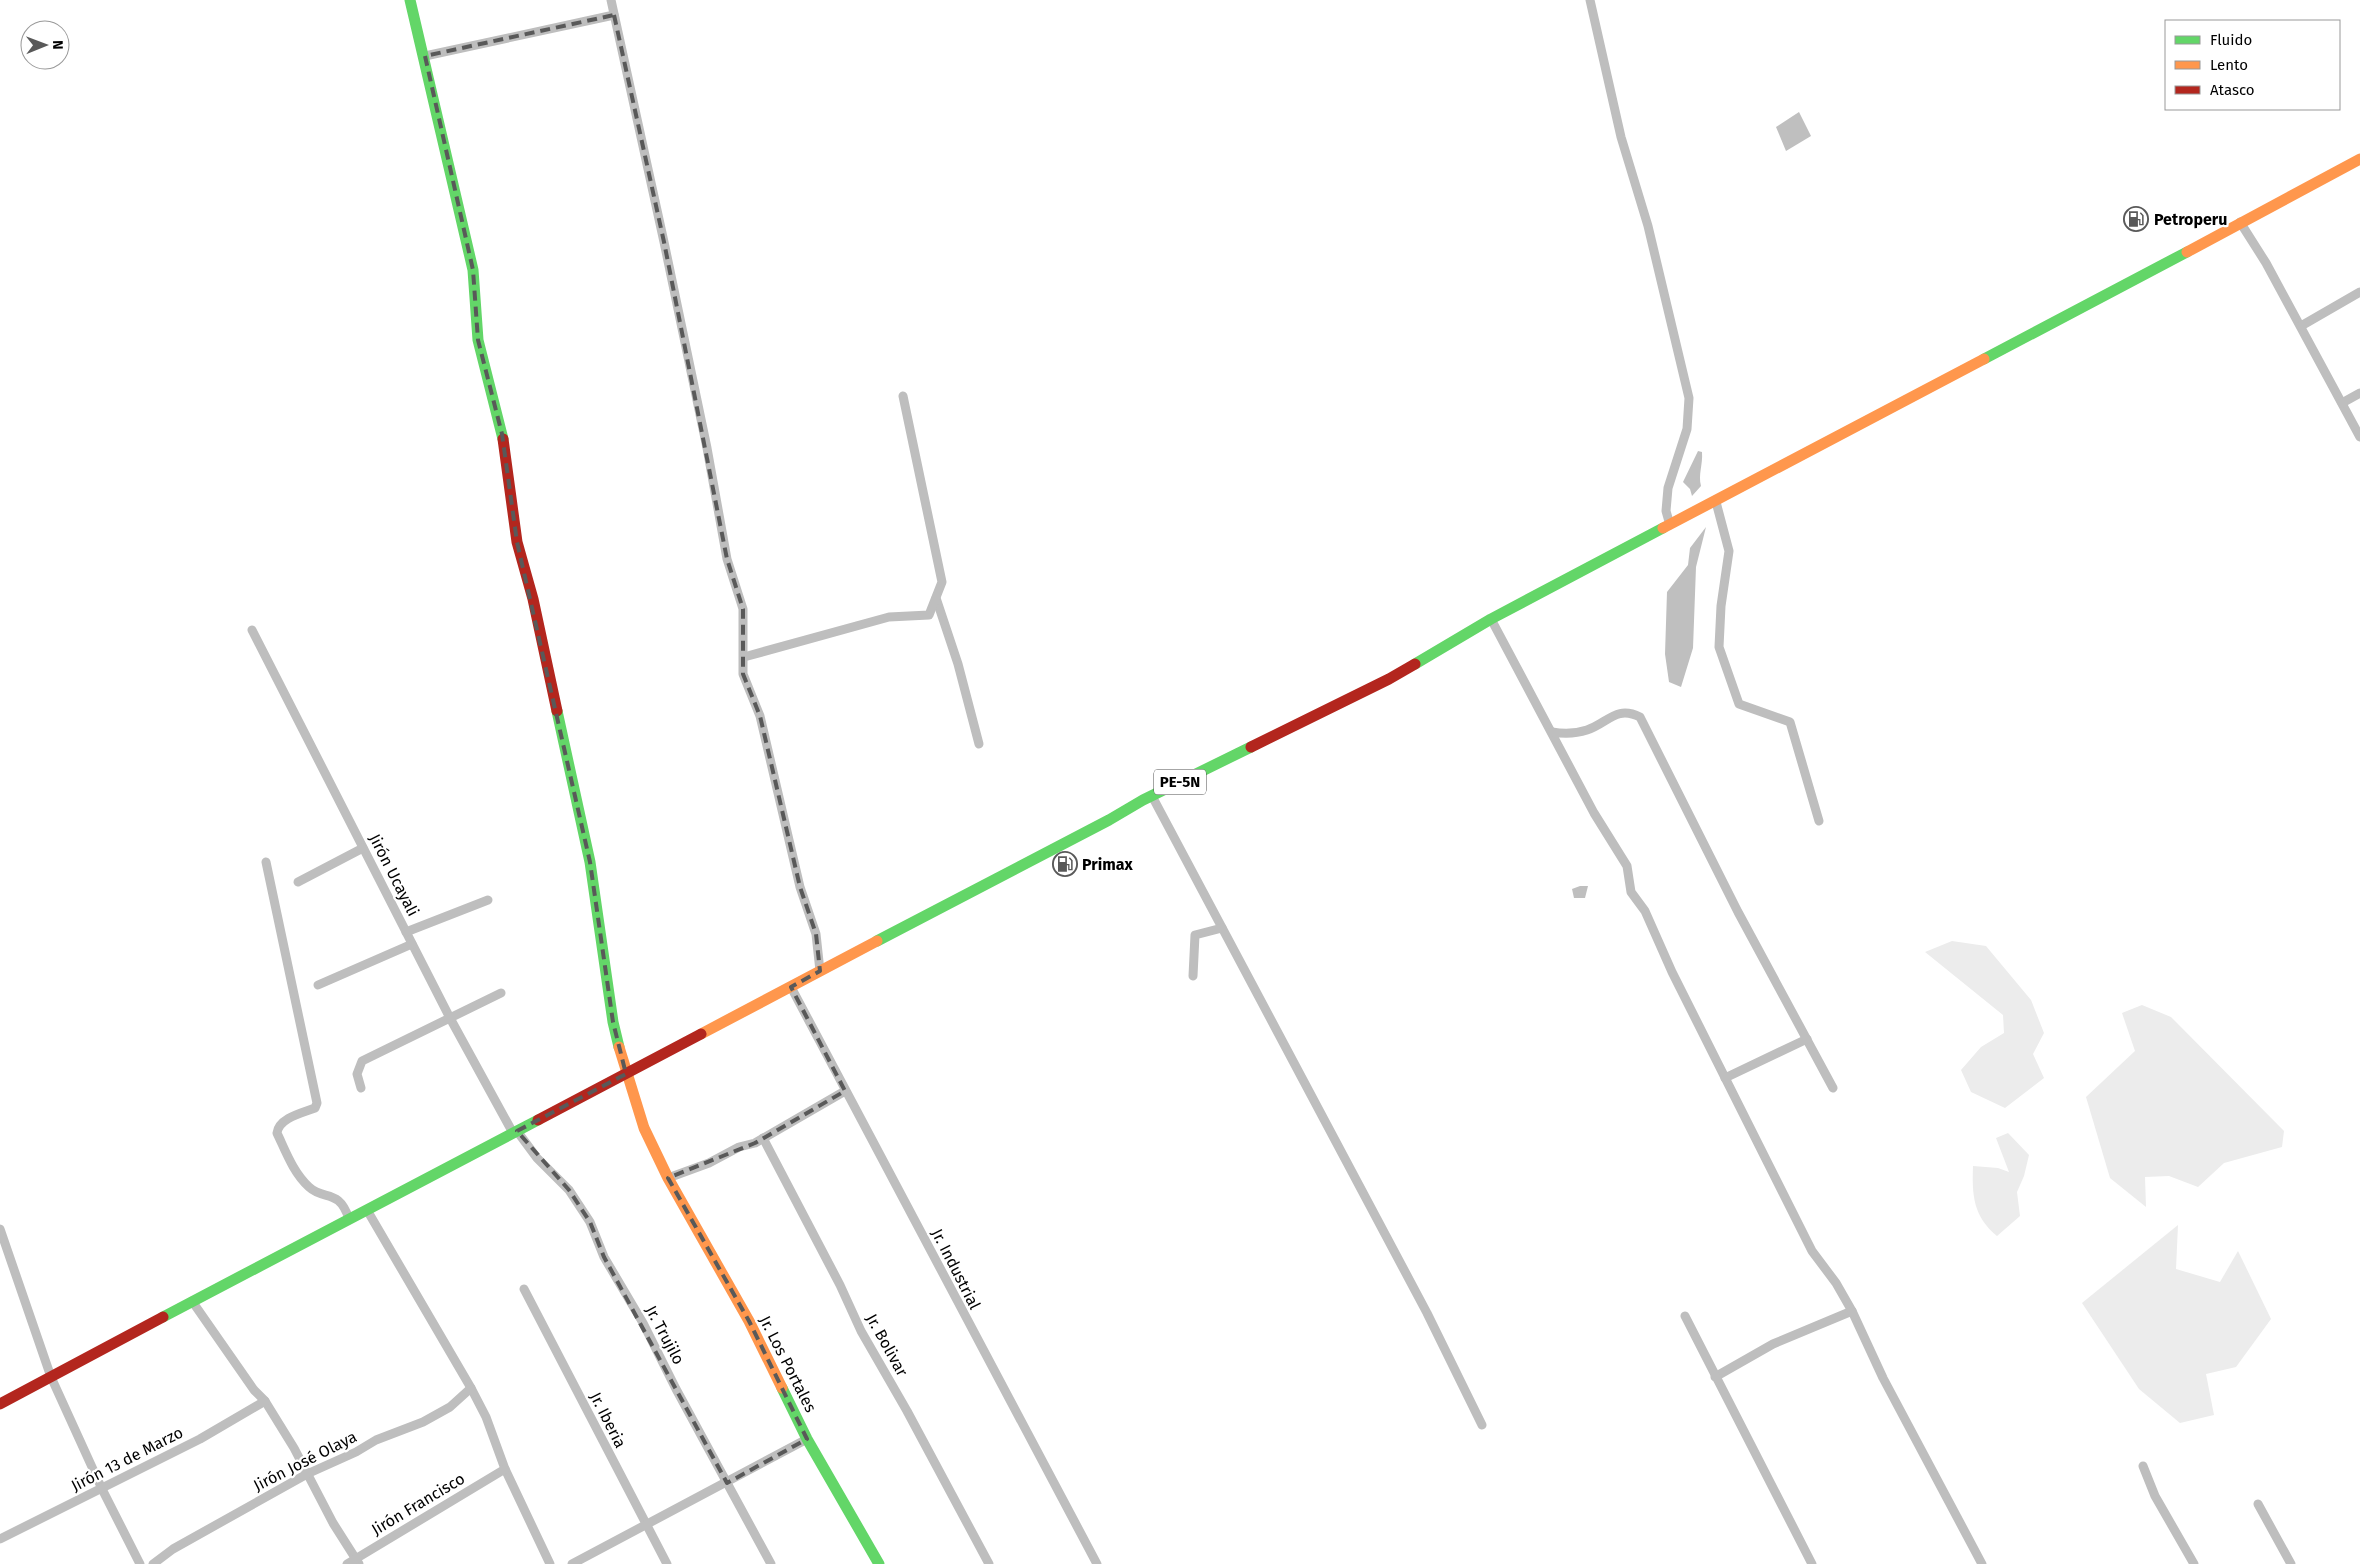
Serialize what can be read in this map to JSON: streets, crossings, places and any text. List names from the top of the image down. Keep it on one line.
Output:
{"streets":{"main road":["PE-5N","Jr. Los Portales"],"street":["Jirón Ucayali","Jr. Industrial","Jr. Trujilo","Jr. Bolivar","Jr. Iberia","Jirón 13 de Marzo","Jirón José Olaya","Jirón Francisco"]},"crossings":[["PE-5N","Jirón Ucayali"],["PE-5N","Jr. Industrial"],["PE-5N","Jr. Trujilo"],["PE-5N","Jr. Los Portales"],["Jirón Ucayali","Jr. Trujilo"]],"places":{"fuel station":["Petroperu","Primax"]},"legend":["Fluido","Lento","Atasco"],"north":"right"}
